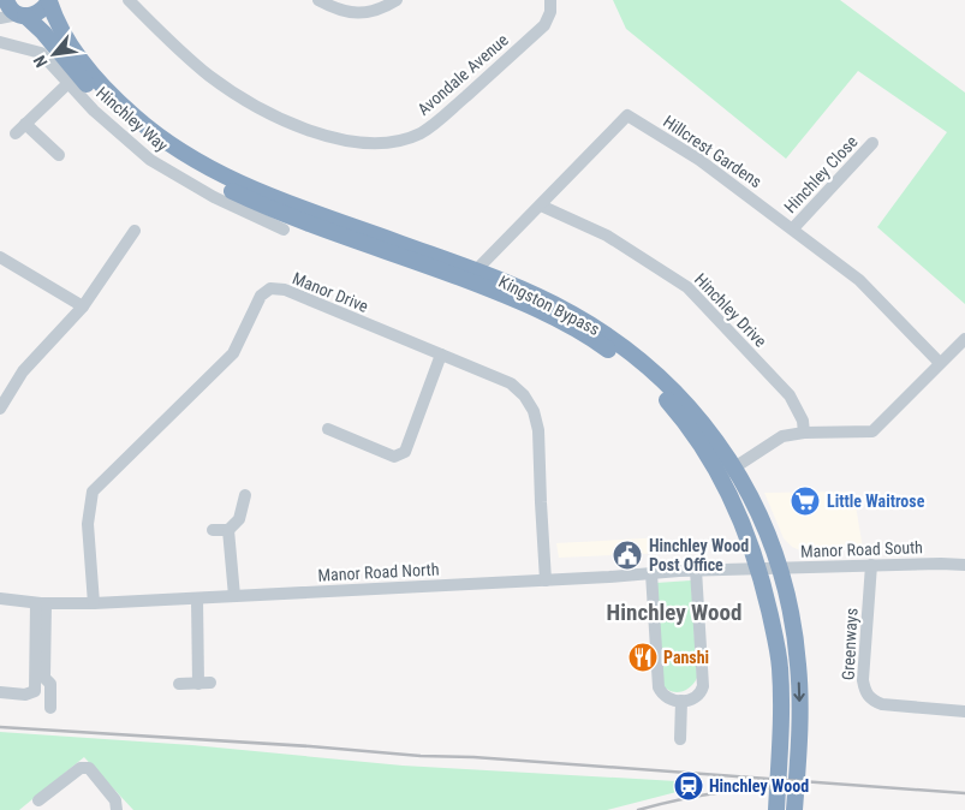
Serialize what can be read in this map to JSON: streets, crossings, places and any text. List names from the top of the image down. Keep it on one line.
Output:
{"streets":{"highway":["Kingston Bypass"],"street":["Avondale Avenue","Hinchley Way","Hillcrest Gardens","Hinchley Close","Manor Drive","Hinchley Drive","Manor Road South","Manor Road North","Greenways"]},"crossings":[["Hillcrest Gardens","Hinchley Close"],["Hillcrest Gardens","Kingston Bypass"],["Hillcrest Gardens","Hinchley Drive"],["Manor Drive","Manor Road North"],["Kingston Bypass","Manor Road South"],["Kingston Bypass","Manor Road North"],["Manor Road South","Manor Road North"],["Manor Road South","Greenways"]],"districts":["Hinchley Wood"],"places":{"supermarket":["Little Waitrose"],"public building":["Hinchley Wood Post Office"],"restaurant":["Panshi"],"station":["Hinchley Wood"]},"north":"bottom left"}
